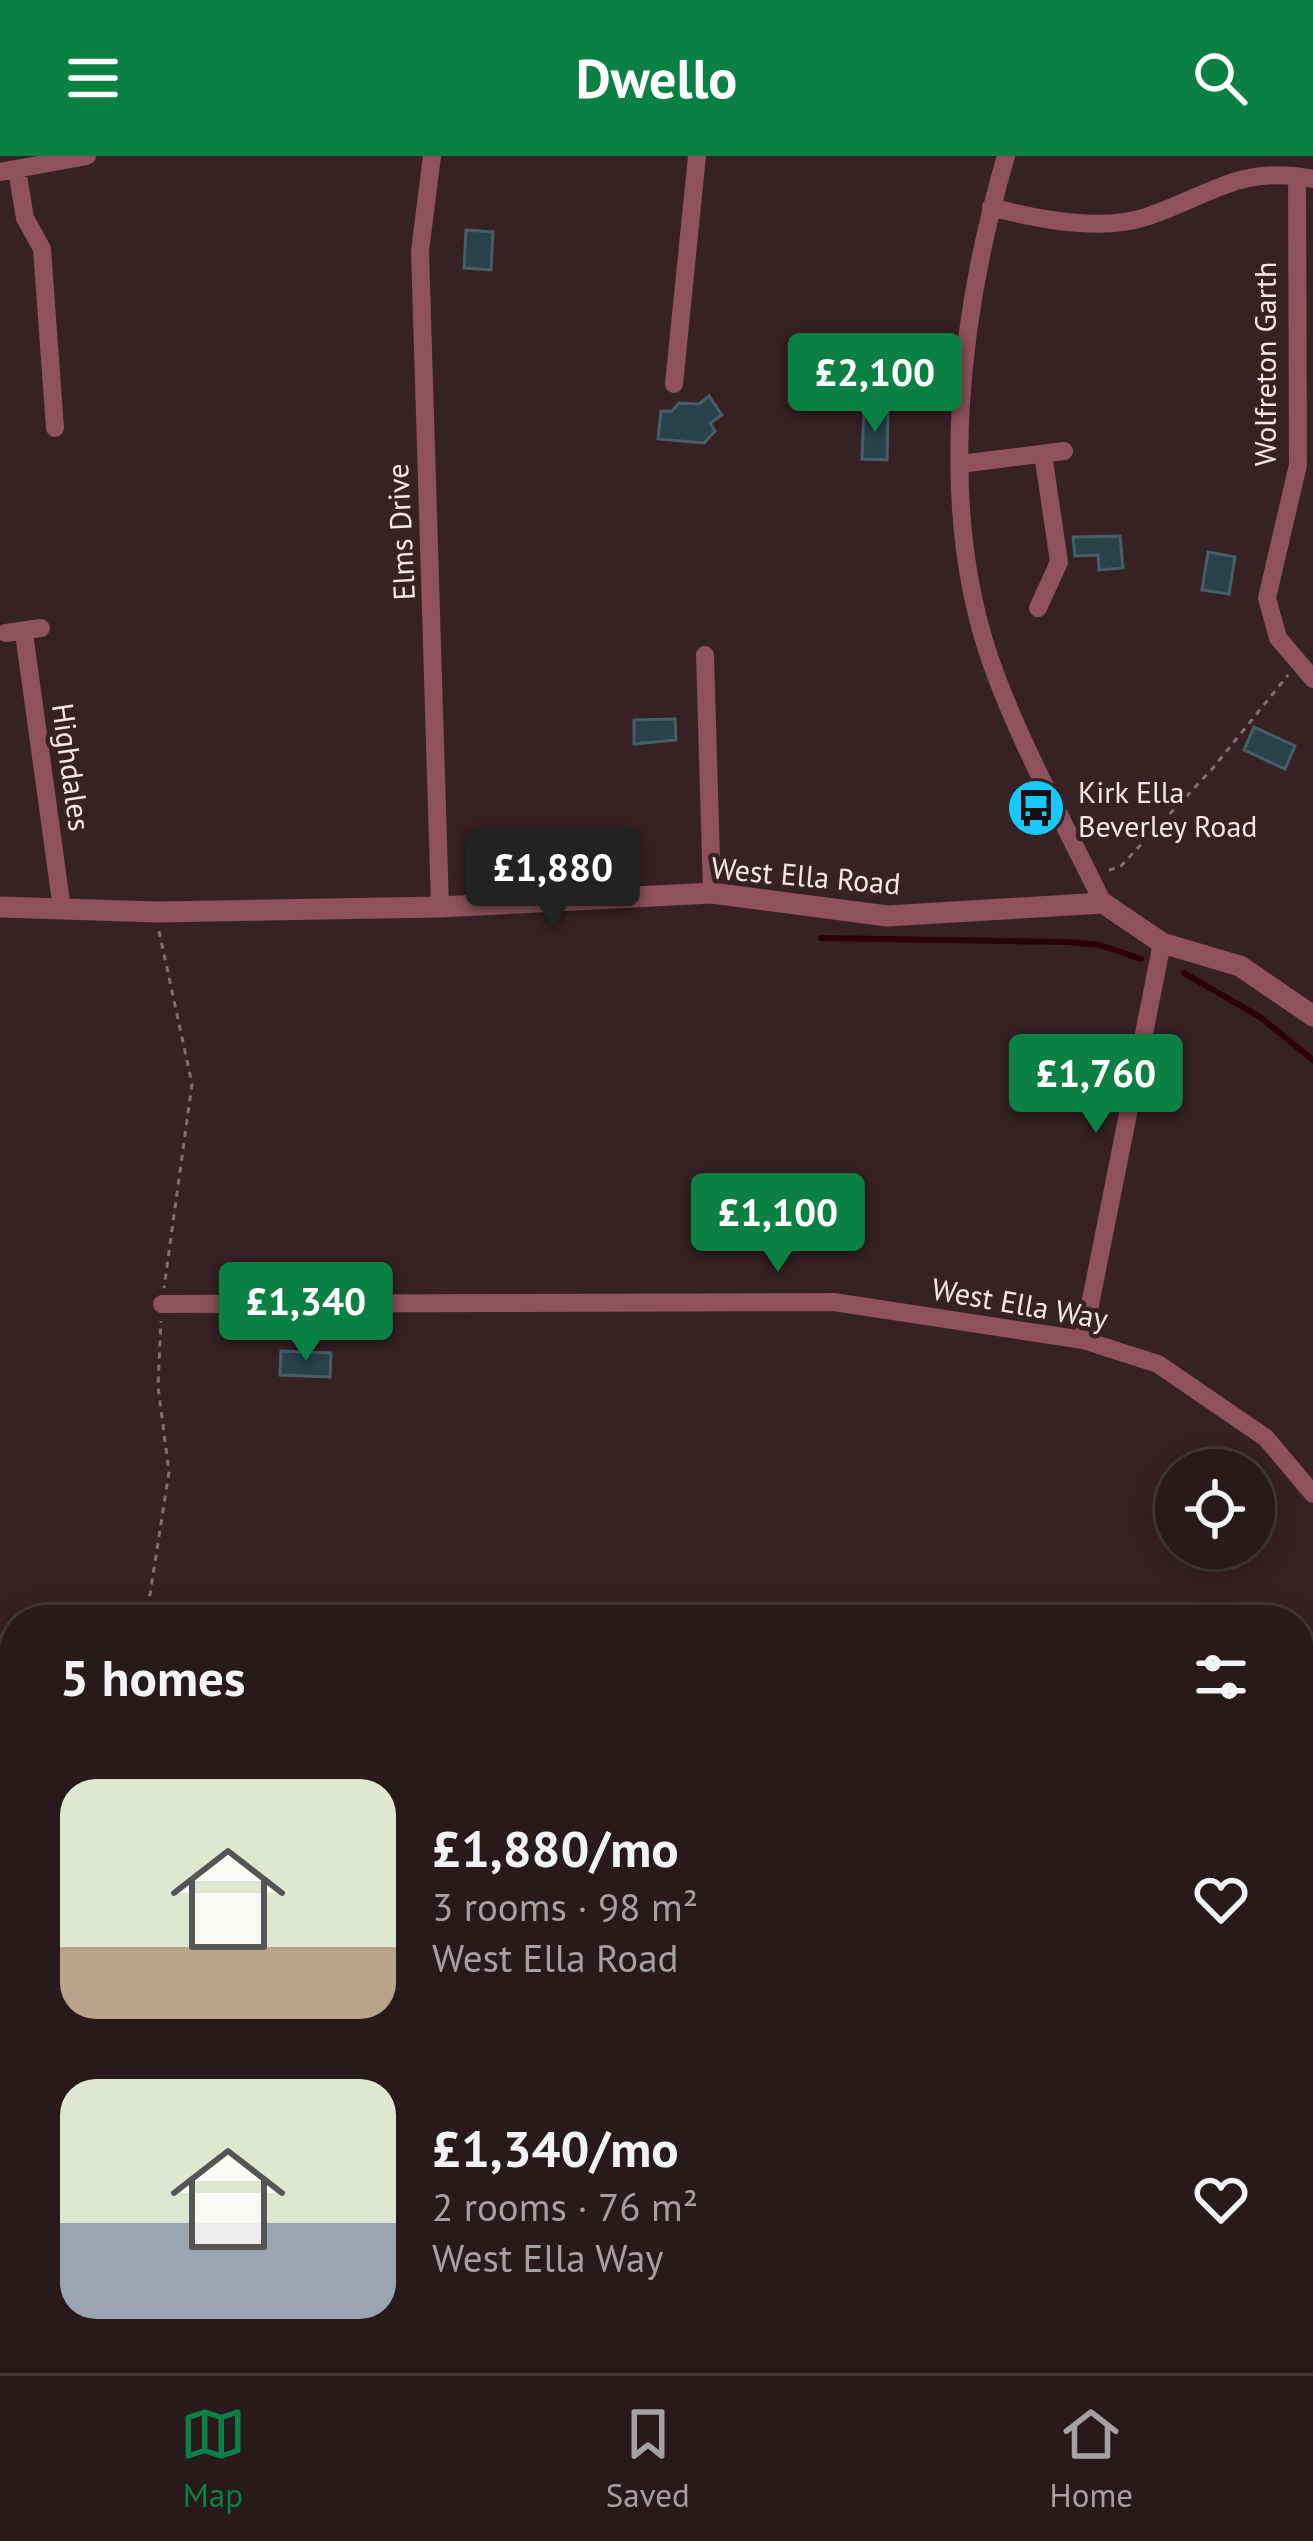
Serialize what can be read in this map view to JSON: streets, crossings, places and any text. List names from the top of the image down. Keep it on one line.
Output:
{"streets":{"street":["Wolfreton Garth","Elms Drive","Highdales","West Ella Road","West Ella Way"]},"crossings":[["Elms Drive","West Ella Road"],["Highdales","West Ella Road"]],"places":{"bus stop":["Kirk Ella Beverley Road"]},"page":{"header":"Dwello","price":["£2,100","£1,880","£1,760","£1,100","£1,340"],"heading":"5 homes","list":[{"name":"£1,880/mo","note":"3 rooms · 98 m² · West Ella Road"},{"name":"£1,340/mo","note":"2 rooms · 76 m² · West Ella Way"}],"tabs":["Map","Saved","Home"]}}
